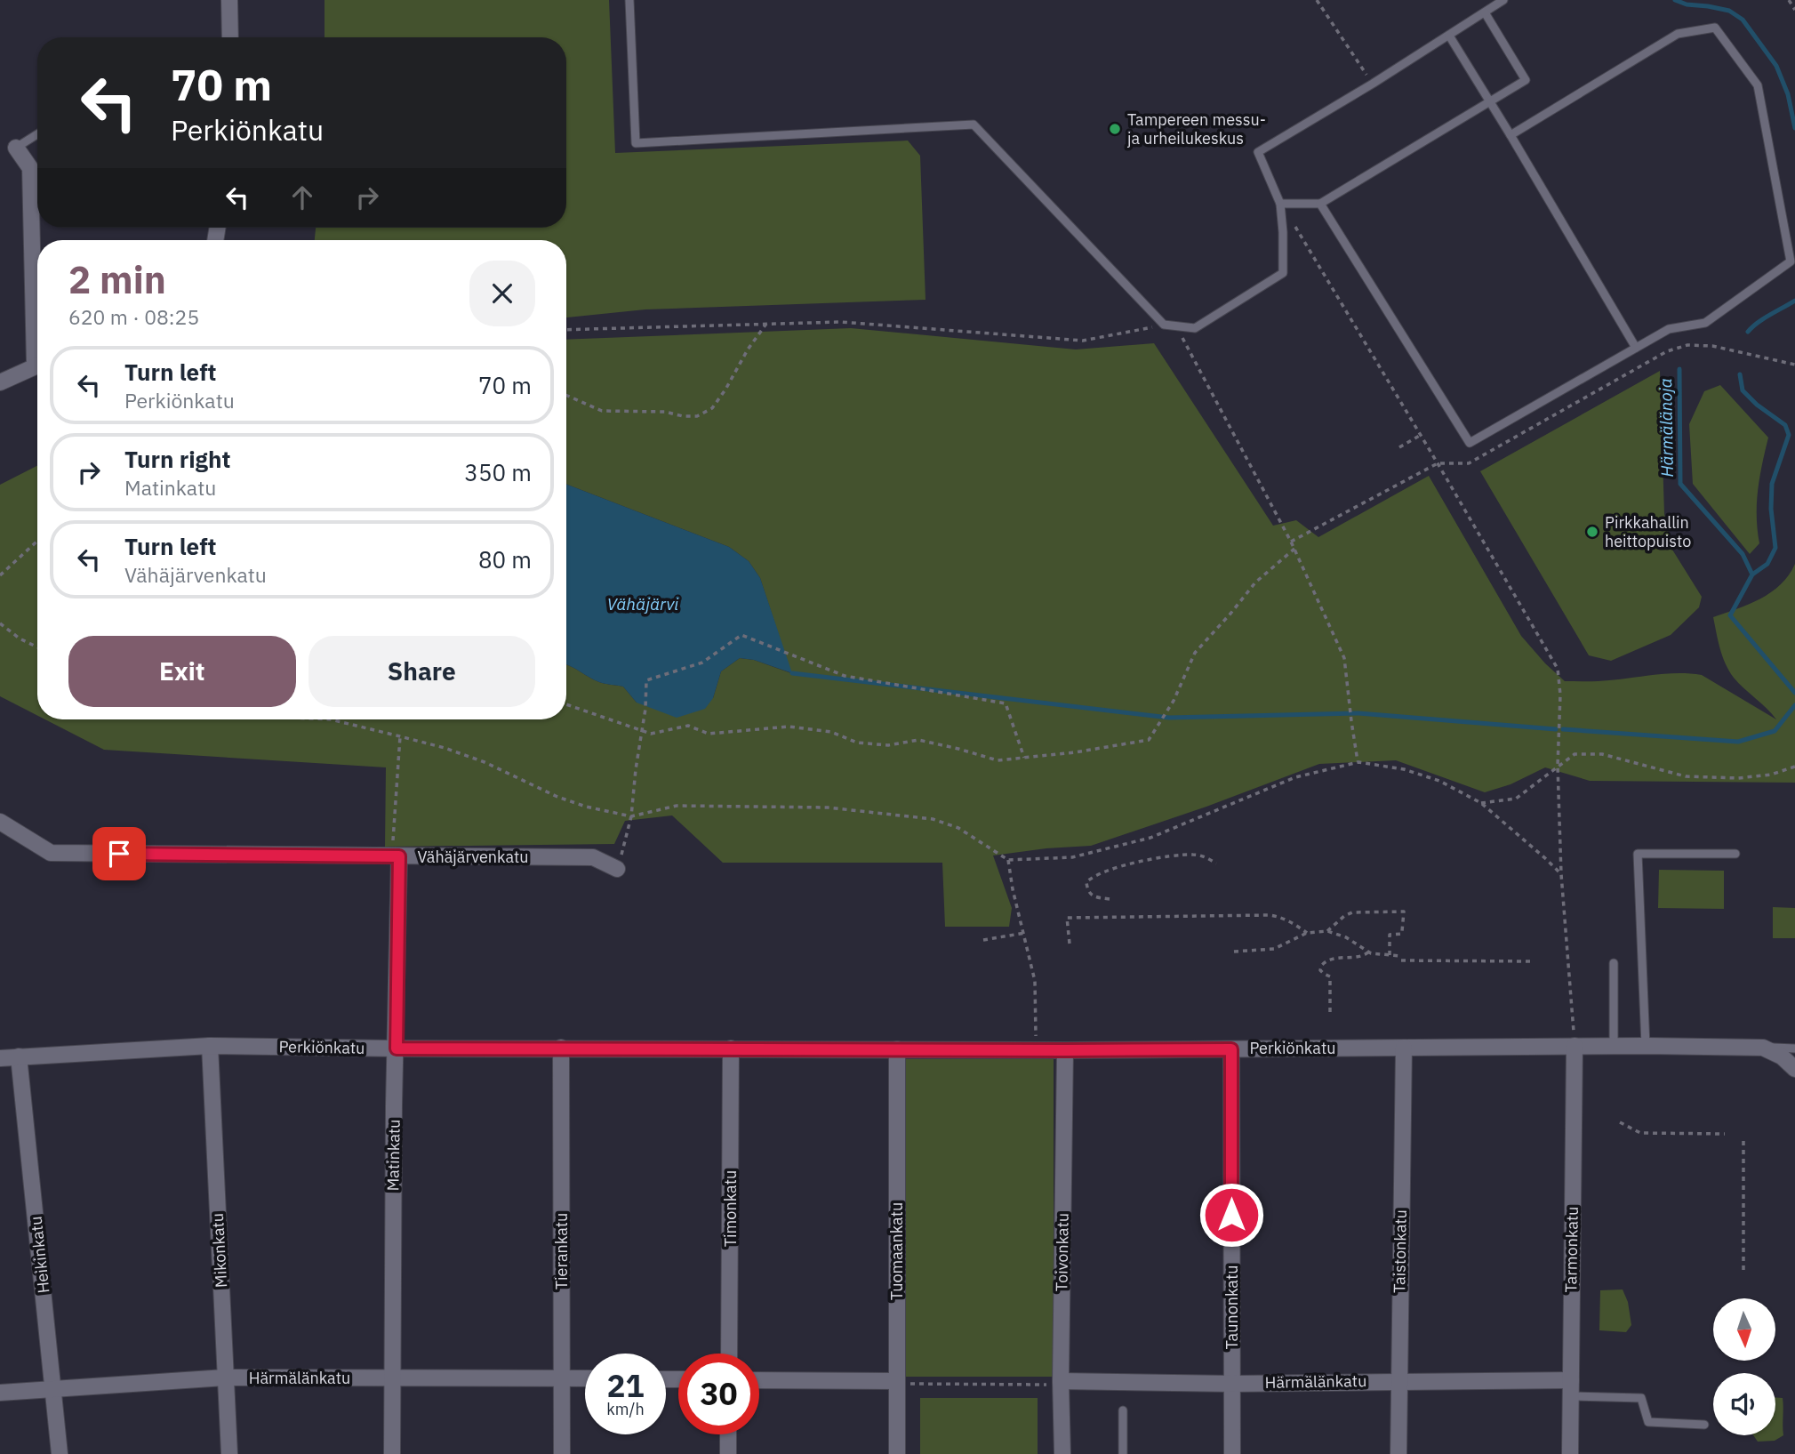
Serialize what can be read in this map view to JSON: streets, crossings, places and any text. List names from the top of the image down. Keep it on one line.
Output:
{"streets":{"street":["Vähäjärvenkatu","Perkiönkatu","Matinkatu","Timonkatu","Tarmonkatu","Mikonkatu","Tierankatu","Tuomaankatu","Taistonkatu","Toivonkatu","Heikinkatu","Taunonkatu","Härmälänkatu"]},"crossings":[["Vähäjärvenkatu","Matinkatu"],["Perkiönkatu","Matinkatu"],["Perkiönkatu","Timonkatu"],["Perkiönkatu","Tarmonkatu"],["Perkiönkatu","Mikonkatu"],["Perkiönkatu","Tierankatu"],["Perkiönkatu","Tuomaankatu"],["Perkiönkatu","Taistonkatu"],["Perkiönkatu","Toivonkatu"],["Perkiönkatu","Heikinkatu"],["Perkiönkatu","Taunonkatu"],["Matinkatu","Härmälänkatu"],["Tarmonkatu","Härmälänkatu"],["Mikonkatu","Härmälänkatu"],["Tierankatu","Härmälänkatu"],["Taistonkatu","Härmälänkatu"],["Toivonkatu","Härmälänkatu"],["Heikinkatu","Härmälänkatu"],["Taunonkatu","Härmälänkatu"]],"water":["Härmälänoja","Vähäjärvi"],"places":["Tampereen messu- ja urheilukeskus","Pirkkahallin heittopuisto"],"north":"bottom","page":{"turn":["70 m","Perkiönkatu"],"heading":["2 min","620 m · 08:25"],"list":[{"name":"Turn left","note":"Perkiönkatu","value":"70 m"},{"name":"Turn right","note":"Matinkatu","value":"350 m"},{"name":"Turn left","note":"Vähäjärvenkatu","value":"80 m"}],"buttons":["Exit","Share"],"speed":"21 km/h","limit":"30"}}
